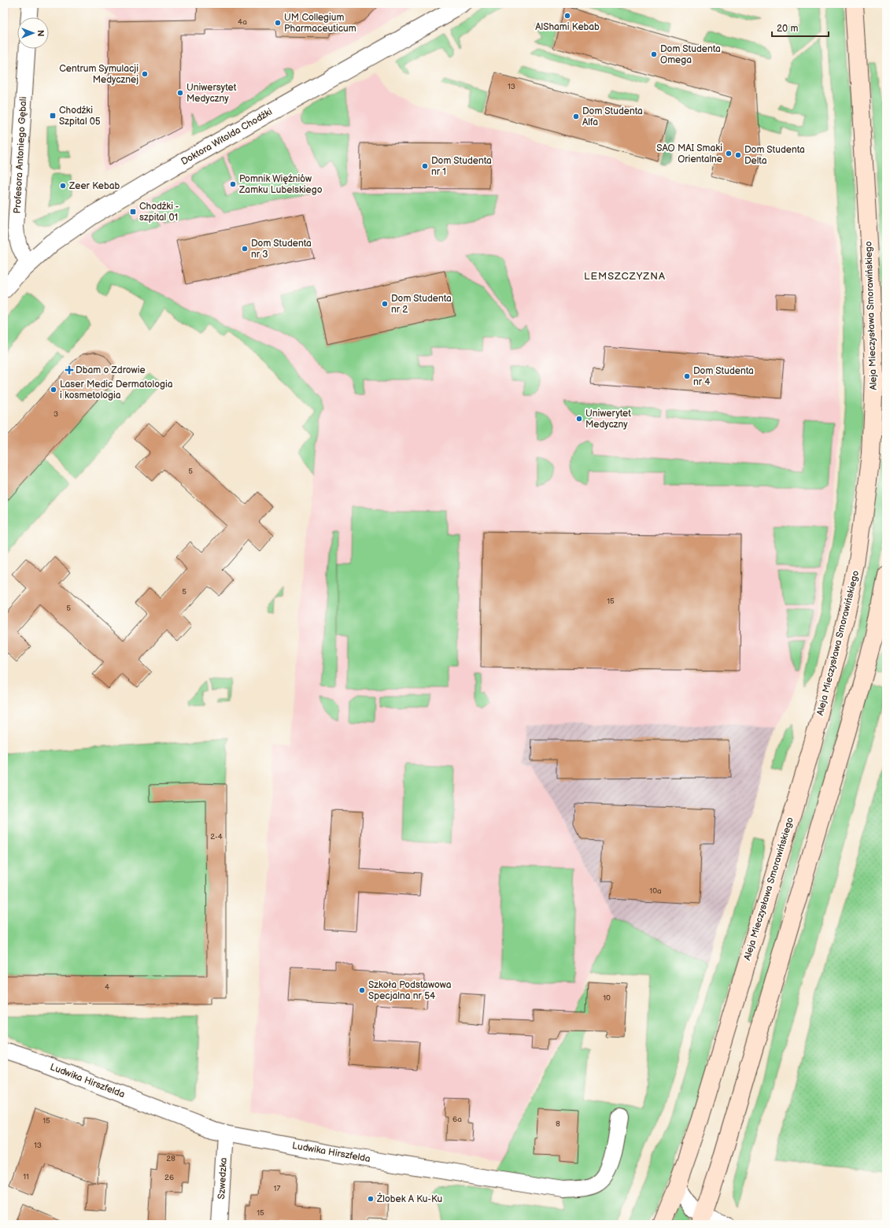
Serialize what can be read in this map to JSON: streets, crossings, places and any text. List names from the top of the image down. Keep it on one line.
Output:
{"streets":{"main road":["Aleja Mieczysława Smorawińskiego"],"street":["Doktora Witolda Chodźki","Profesora Antoniego Gębali","Ludwika Hirszfelda","Szwedzka"]},"crossings":[["Doktora Witolda Chodźki","Profesora Antoniego Gębali"],["Ludwika Hirszfelda","Szwedzka"]],"districts":["LEMSZCZYZNA"],"places":{"other":["AlShami Kebab","UM Collegium Pharmaceuticum","Dom Studenta Omega","Centrum Symulacji Medycznej","Uniwersytet Medyczny","Dom Studenta Alfa","SAO MAI Smaki Orientalne","Dom Studenta Delta","Dom Studenta nr 1","Pomnik Więźniów Zamku Lubelskiego","Zeer Kebab","Dom Studenta nr 3","Dom Studenta nr 2","Dom Studenta nr 4","Laser Medic Dermatologia i kosmetologia","Uniwerytet Medyczny","Szkoła Podstawowa Specjalna nr 54","Żlobek A Ku-Ku"],"transit":["Chodźki Szpital 05","Chodźki - szpital 01"],"health":["Dbam o Zdrowie"]},"house_numbers":["4a","13","3","5","5","15","5","2-4","10a","4","10","6a","15","8","13","28","11","26","17","15"],"scale_bar":"20 m","north":"right"}
